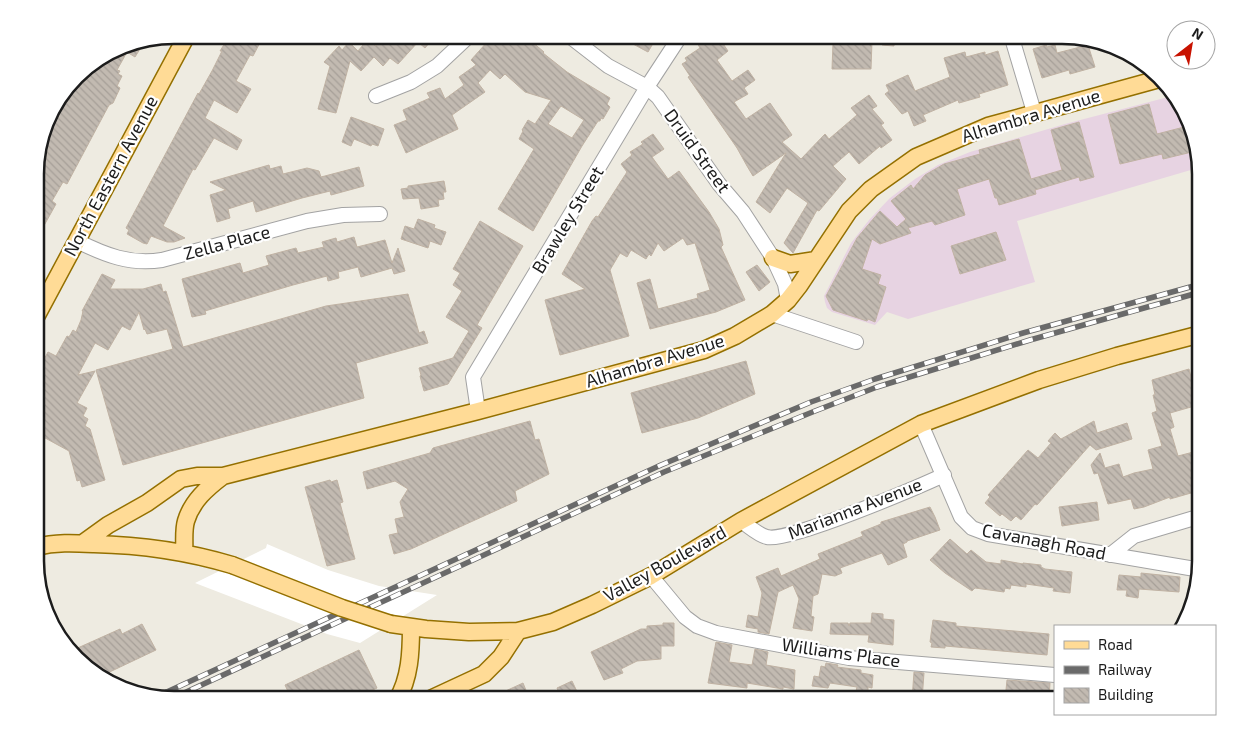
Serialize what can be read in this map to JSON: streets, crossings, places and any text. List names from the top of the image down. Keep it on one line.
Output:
{"streets":{"main road":["Alhambra Avenue","North Eastern Avenue","Valley Boulevard"],"street":["Druid Street","Brawley Street","Zella Place","Marianna Avenue","Cavanagh Road","Williams Place"]},"crossings":[["Alhambra Avenue","Druid Street"],["Alhambra Avenue","Brawley Street"],["Druid Street","Brawley Street"],["North Eastern Avenue","Zella Place"],["Marianna Avenue","Cavanagh Road"],["Marianna Avenue","Valley Boulevard"],["Cavanagh Road","Valley Boulevard"],["Valley Boulevard","Williams Place"]],"legend":["Road","Railway","Building"],"north":"top right"}
